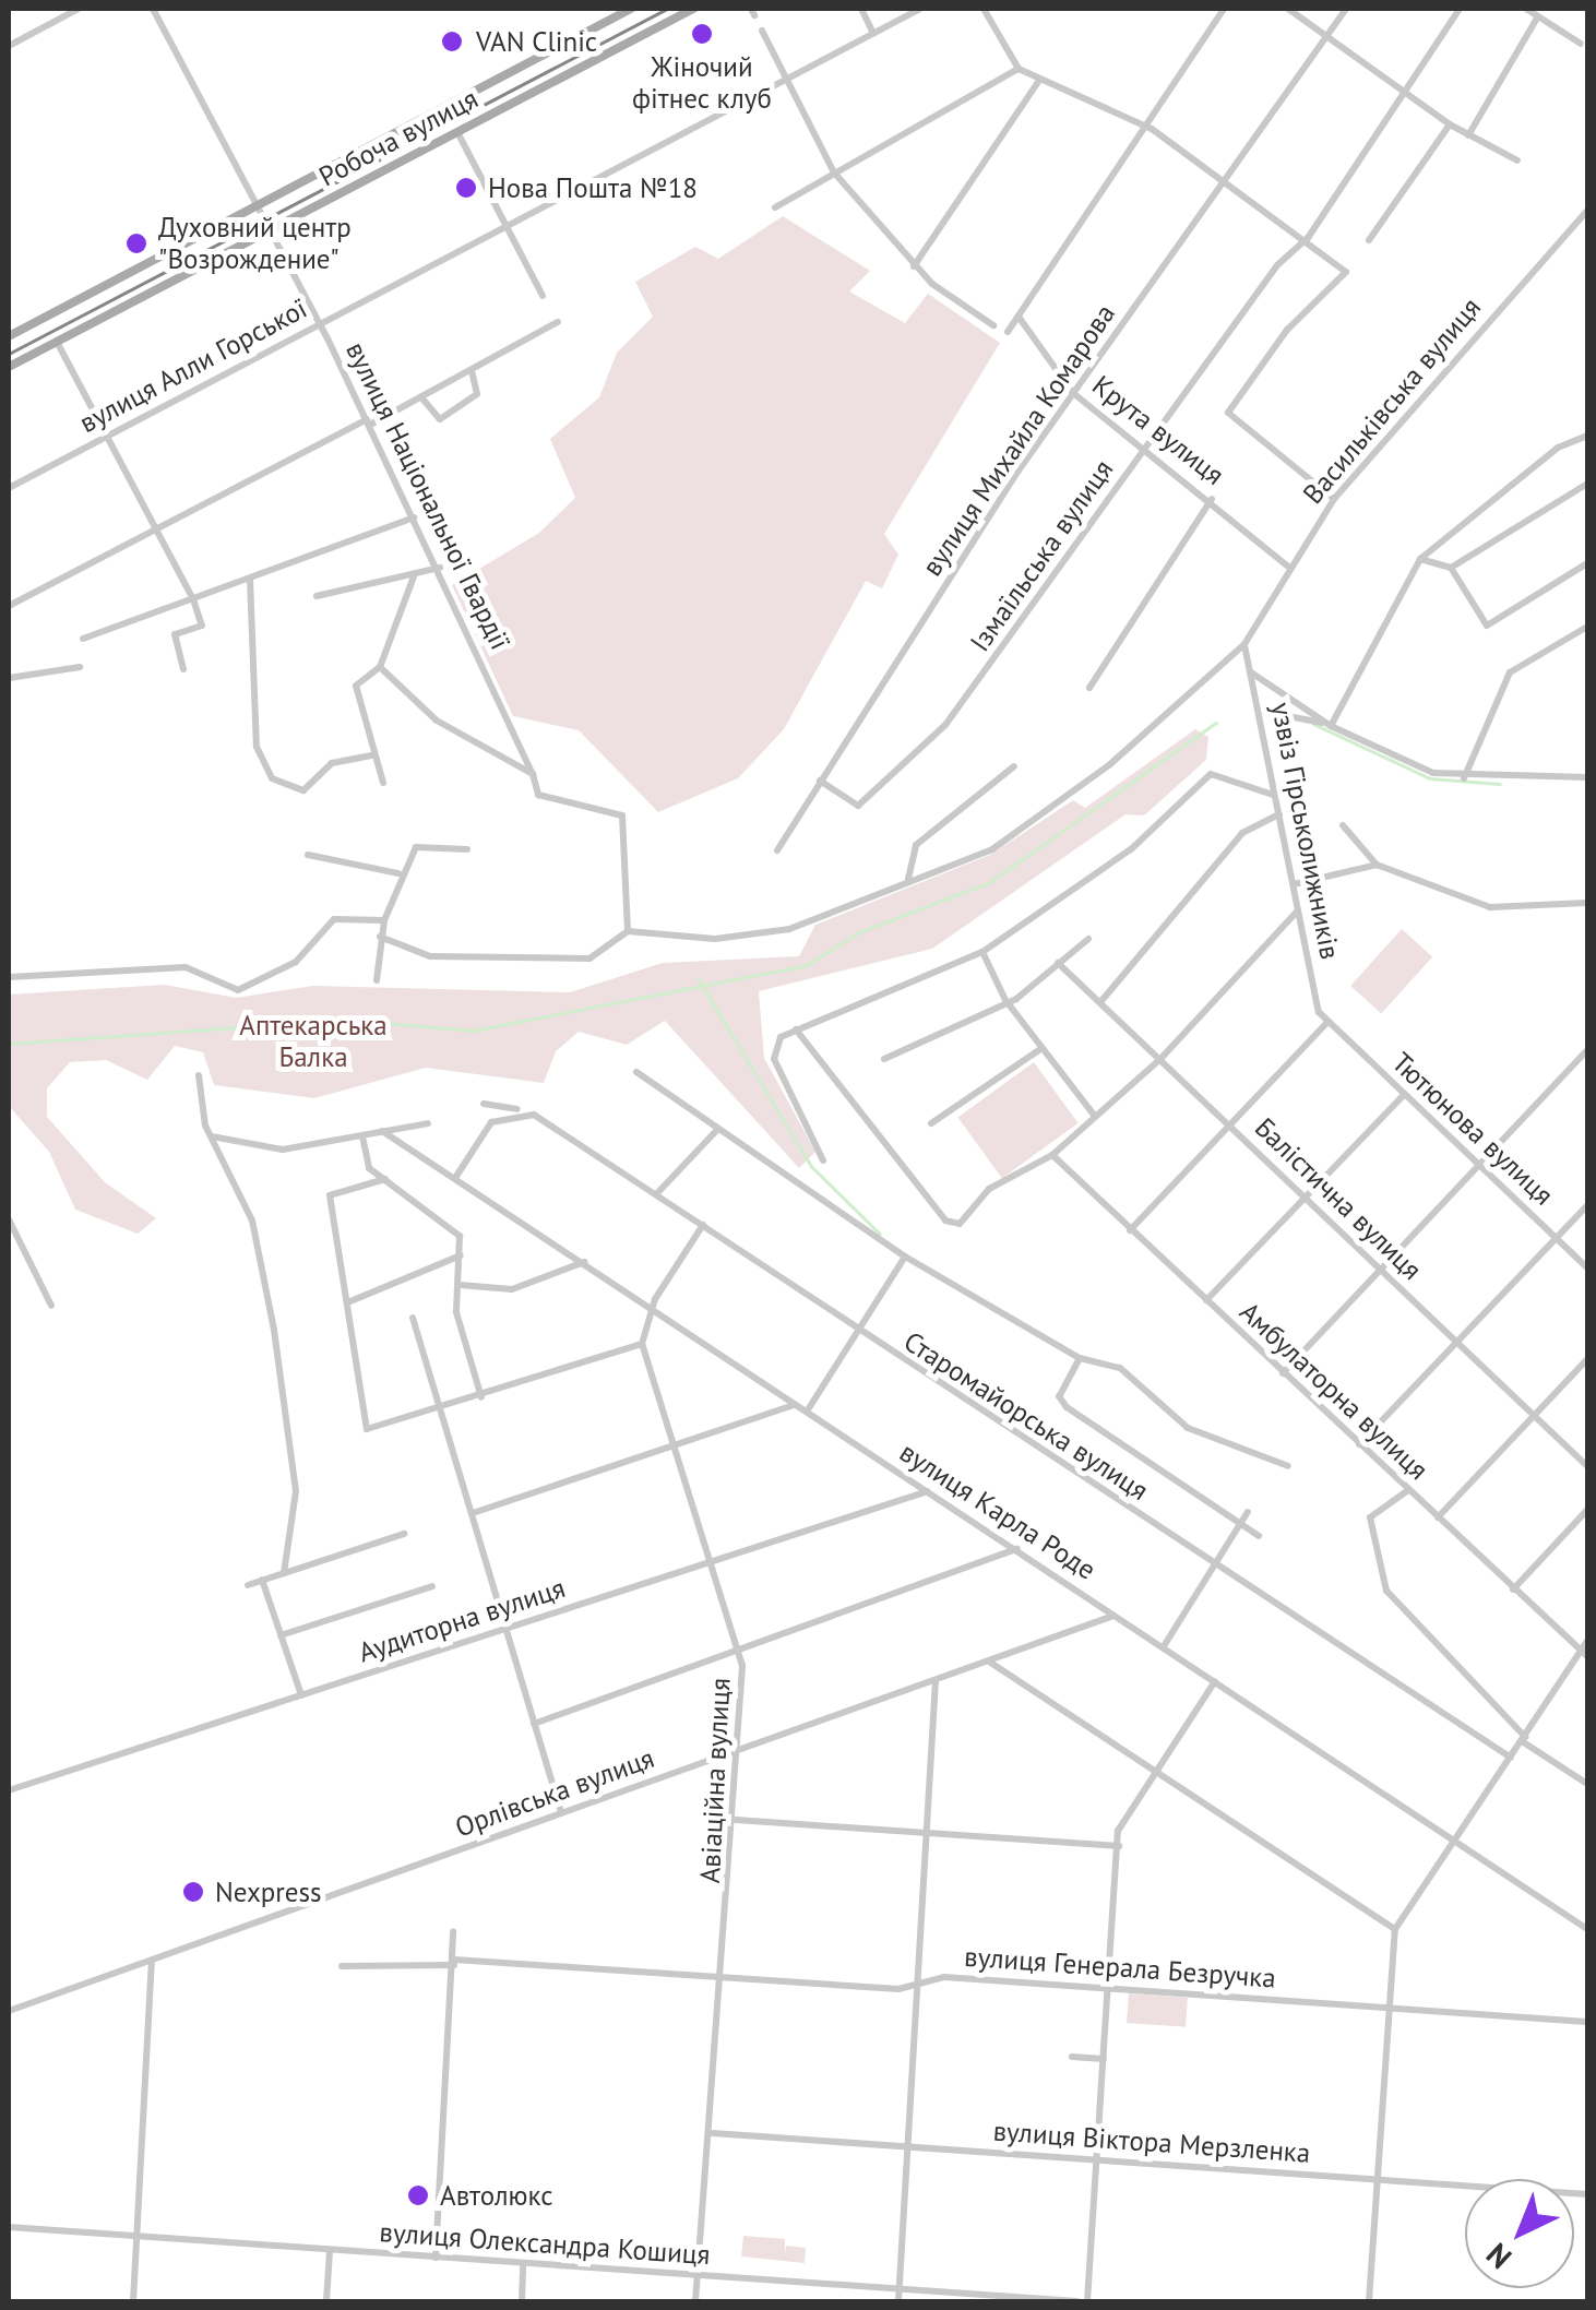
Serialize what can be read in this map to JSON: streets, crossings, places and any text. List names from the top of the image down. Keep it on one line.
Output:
{"streets":{"main road":["Робоча вулиця"],"street":["вулиця Алли Горської","Васильківська вулиця","Крута вулиця","вулиця Михайла Комарова","вулиця Національної Гвардії","Ізмаїльська вулиця","узвіз Гірськолижників","Тютюнова вулиця","Балістична вулиця","Амбулаторна вулиця","Старомайорська вулиця","вулиця Карла Роде","Аудиторна вулиця","Авіаційна вулиця","Орлівська вулиця","вулиця Генерала Безручка","вулиця Віктора Мерзленка","вулиця Олександра Кошиця"]},"crossings":[["Робоча вулиця","вулиця Національної Гвардії"],["вулиця Алли Горської","вулиця Національної Гвардії"],["Васильківська вулиця","Крута вулиця"],["Васильківська вулиця","узвіз Гірськолижників"],["Крута вулиця","вулиця Михайла Комарова"],["Крута вулиця","Ізмаїльська вулиця"],["вулиця Михайла Комарова","Ізмаїльська вулиця"],["узвіз Гірськолижників","Тютюнова вулиця"],["вулиця Карла Роде","Аудиторна вулиця"],["вулиця Карла Роде","Орлівська вулиця"],["Аудиторна вулиця","Авіаційна вулиця"],["Авіаційна вулиця","Орлівська вулиця"],["Авіаційна вулиця","вулиця Генерала Безручка"],["Авіаційна вулиця","вулиця Віктора Мерзленка"],["Авіаційна вулиця","вулиця Олександра Кошиця"]],"parks":["Аптекарська Балка"],"places":["Жіночий фітнес клуб","VAN Clinic","Нова Пошта №18","Духовний центр \"Возрождение\"","Nexpress","Автолюкс"],"north":"bottom left"}
